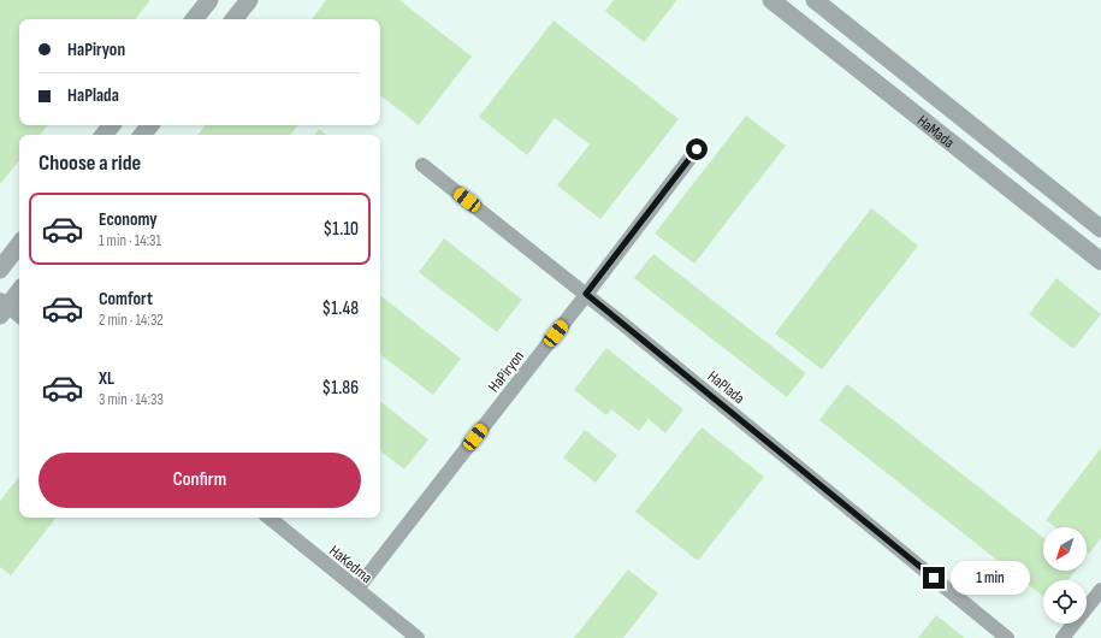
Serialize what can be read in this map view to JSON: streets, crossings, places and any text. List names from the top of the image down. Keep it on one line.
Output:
{"streets":{"street":["HaMada","HaPiryon","HaPlada","HaKedma"]},"crossings":[["HaPiryon","HaPlada"],["HaPiryon","HaKedma"]],"north":"bottom left","page":{"banner":["HaPiryon","HaPlada"],"heading":"Choose a ride","list":[{"name":"Economy","note":"1 min · 14:31","value":"$1.10"},{"name":"Comfort","note":"2 min · 14:32","value":"$1.48"},{"name":"XL","note":"3 min · 14:33","value":"$1.86"}],"buttons":"Confirm","bubble":"1 min"}}
